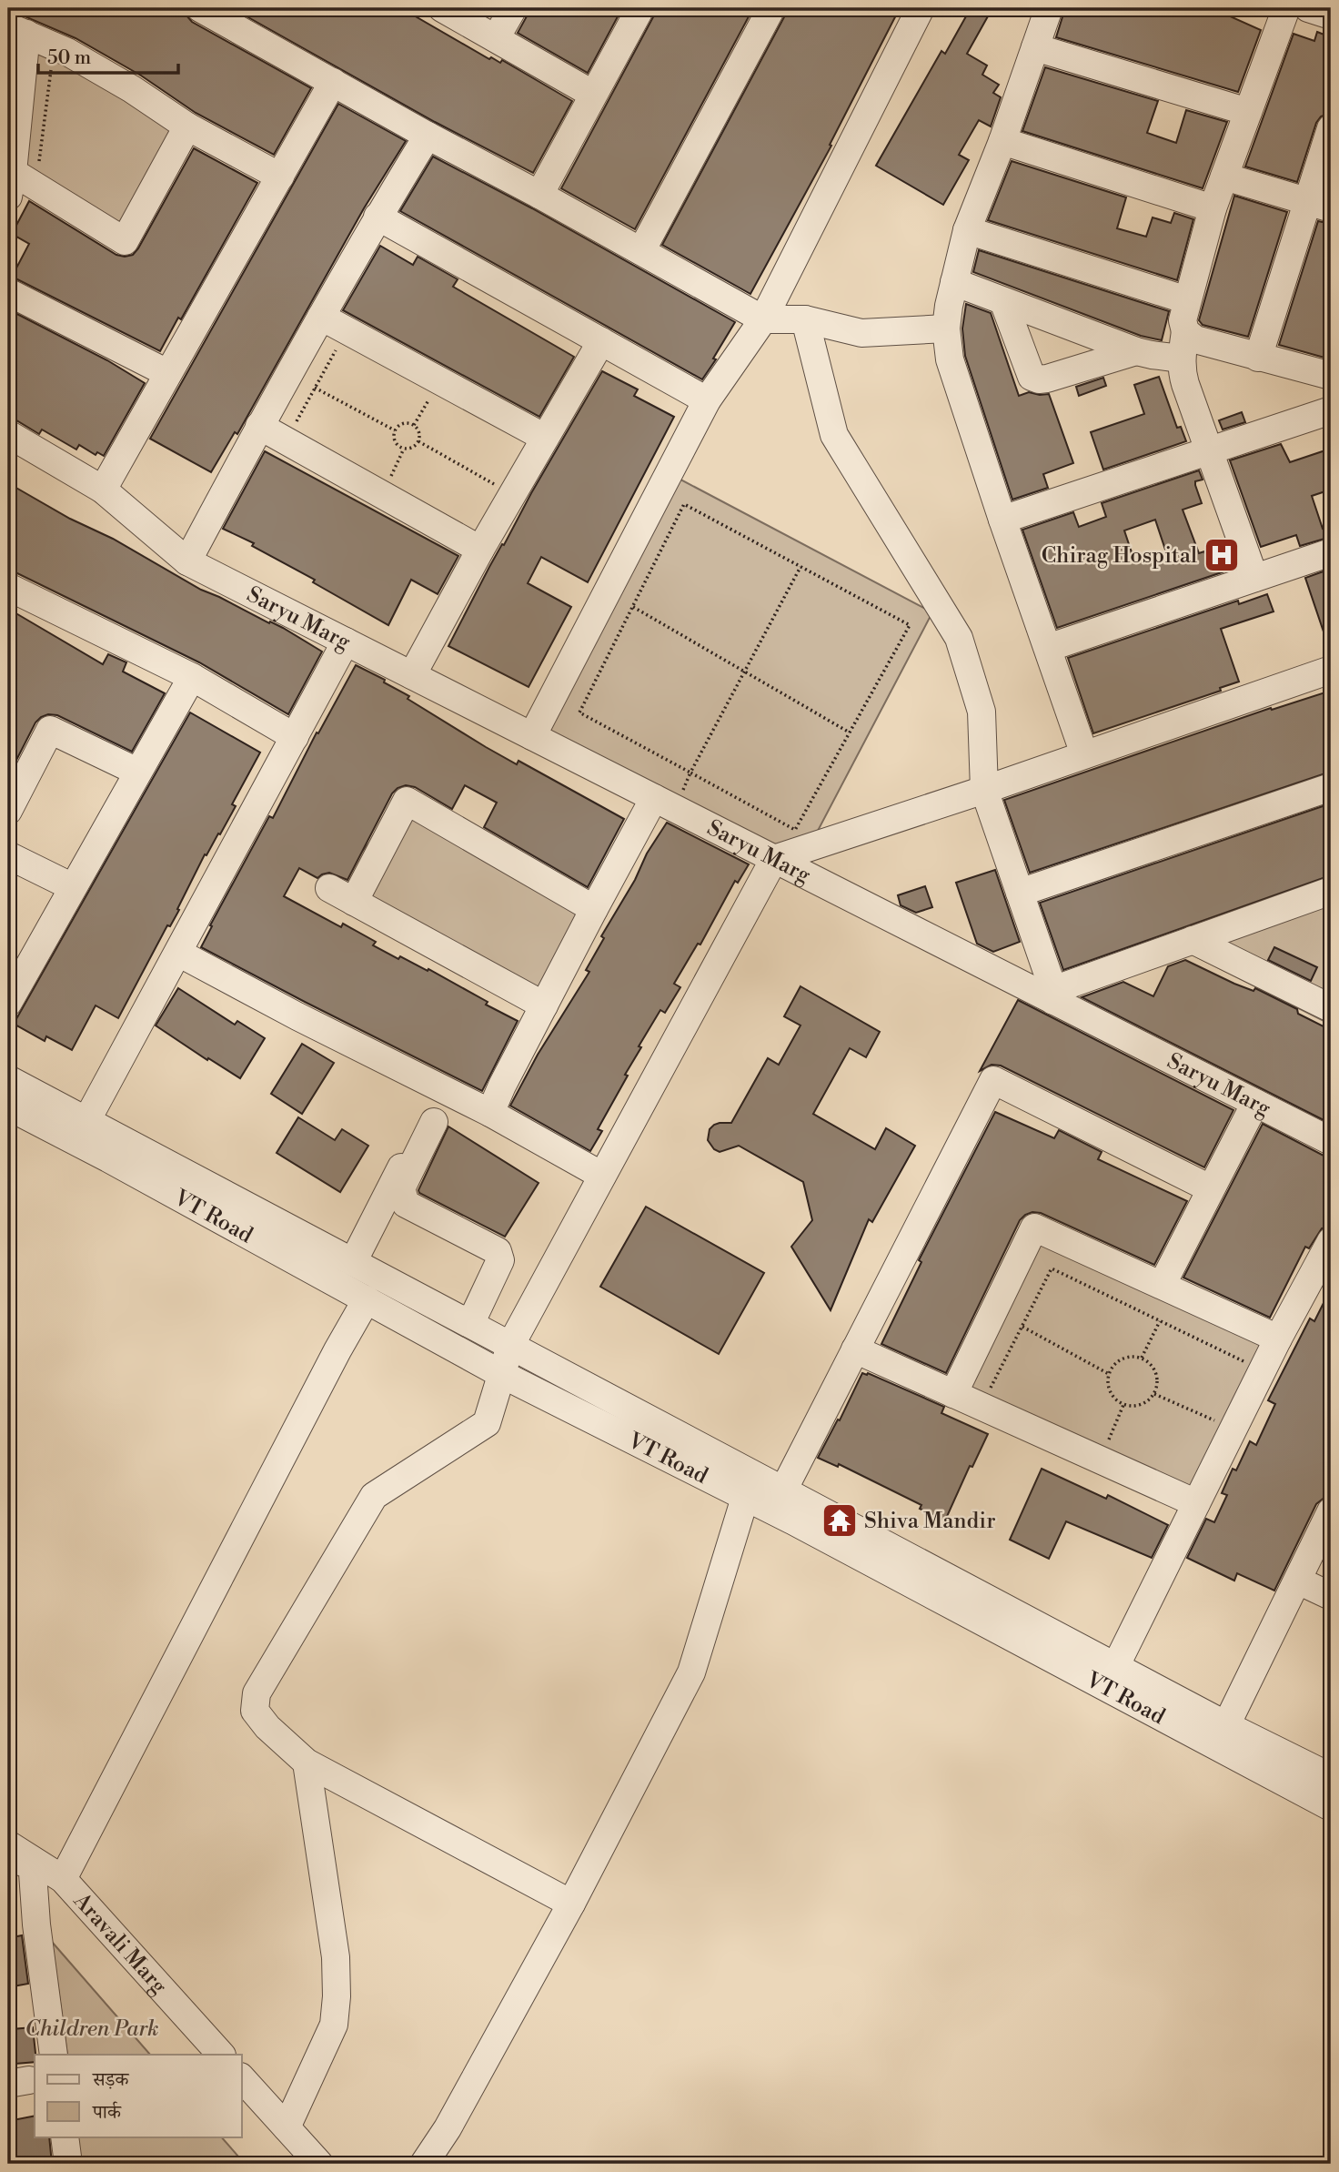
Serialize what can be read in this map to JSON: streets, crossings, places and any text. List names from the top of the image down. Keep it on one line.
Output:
{"streets":{"street":["Saryu Marg","VT Road","Aravali Marg"]},"parks":["Children Park"],"places":{"hospital":["Chirag Hospital"],"temple":["Shiva Mandir"]},"legend":["सड़क","पार्क"],"scale_bar":"50 m"}
